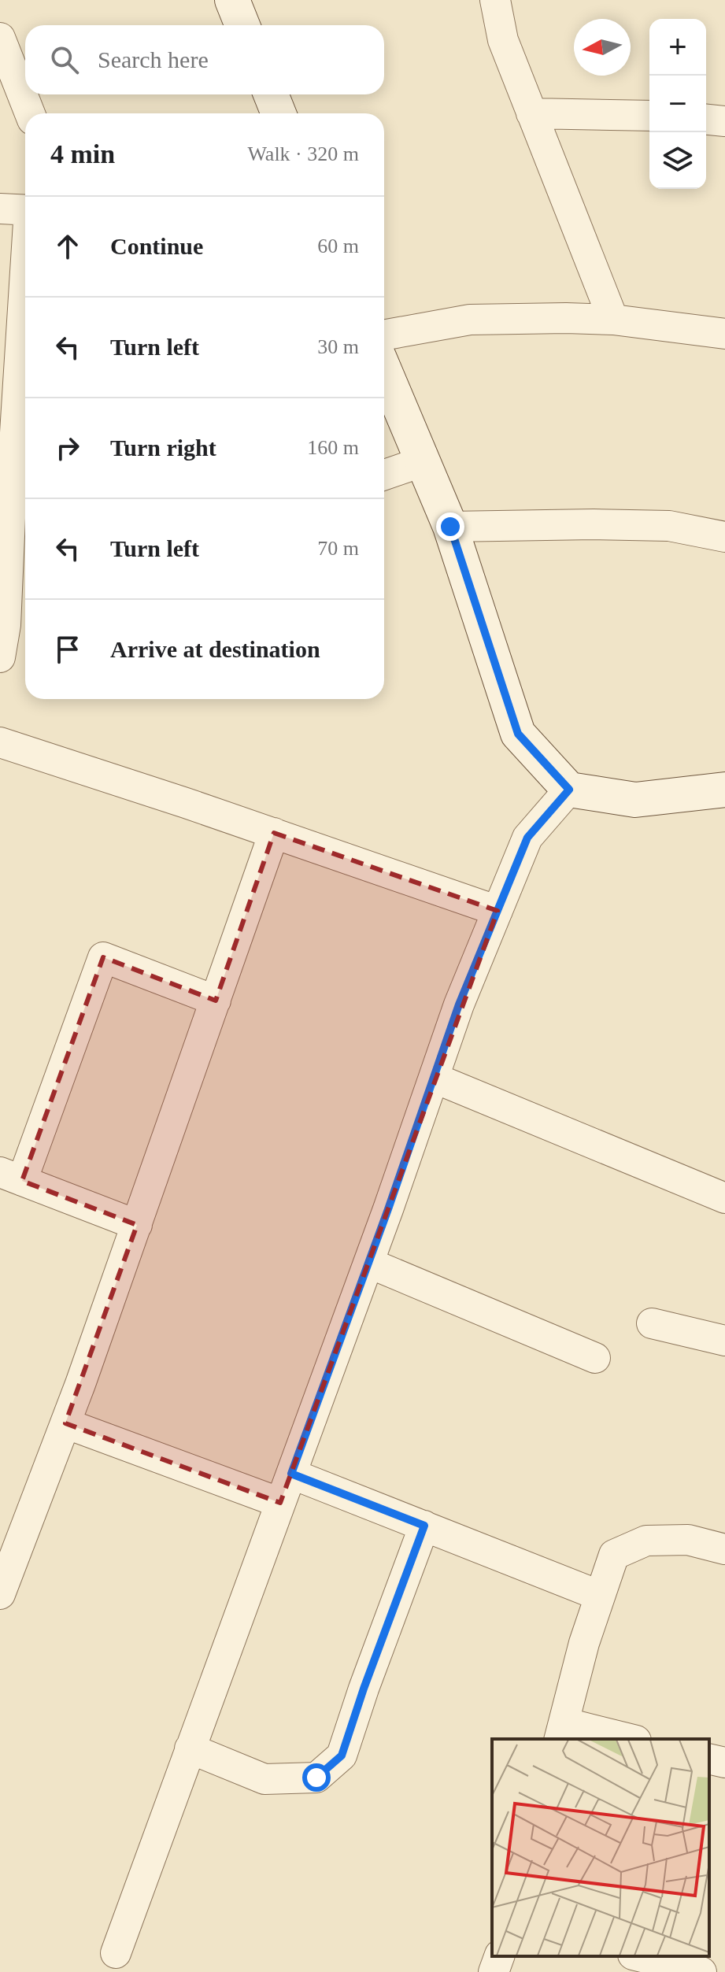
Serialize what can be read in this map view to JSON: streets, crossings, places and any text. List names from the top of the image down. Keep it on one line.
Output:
{"north":"left","page":{"map_buttons":["+","−"],"search":"Search here","heading":["4 min","Walk · 320 m"],"list":[["Continue","60 m"],["Turn left","30 m"],["Turn right","160 m"],["Turn left","70 m"],"Arrive at destination"]}}
